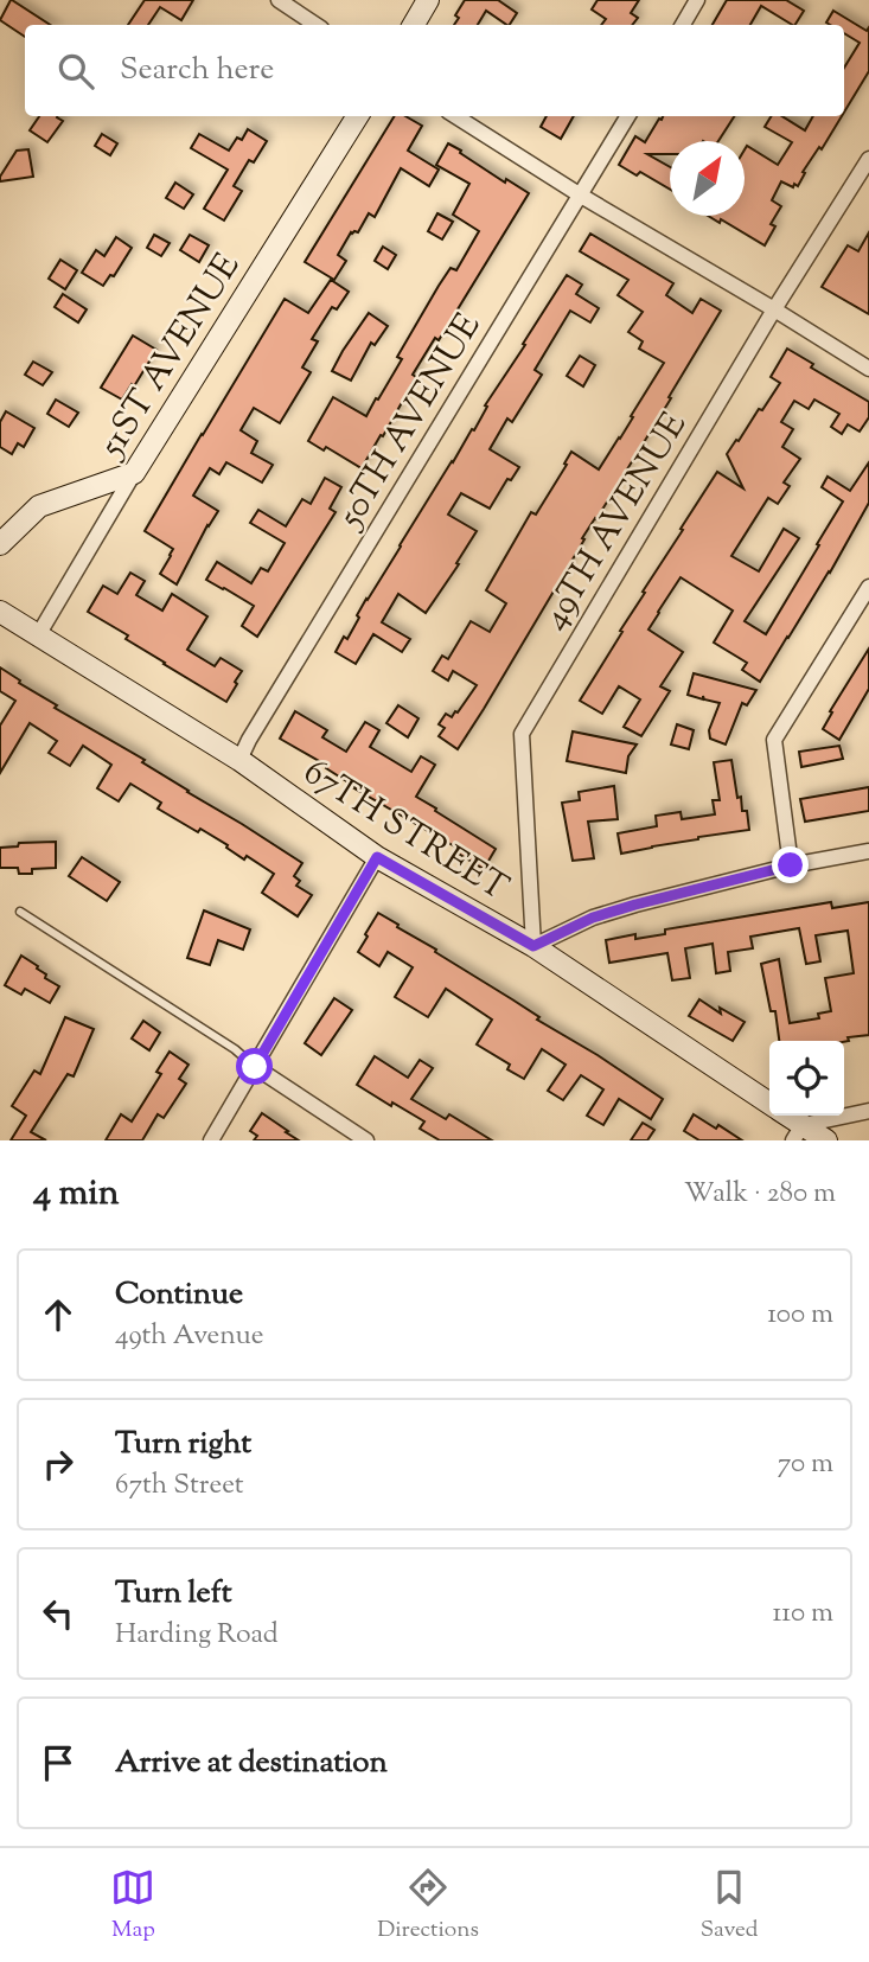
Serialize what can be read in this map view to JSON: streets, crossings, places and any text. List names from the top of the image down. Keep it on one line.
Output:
{"streets":{"street":["51ST AVENUE","50TH AVENUE","49TH AVENUE","67TH STREET"]},"crossings":[["51ST AVENUE","67TH STREET"],["50TH AVENUE","67TH STREET"],["49TH AVENUE","67TH STREET"]],"north":"top right","page":{"search":"Search here","heading":["4 min","Walk · 280 m"],"list":[["Continue","49th Avenue","100 m"],["Turn right","67th Street","70 m"],["Turn left","Harding Road","110 m"],"Arrive at destination"],"nav":["Map","Directions","Saved"]}}
